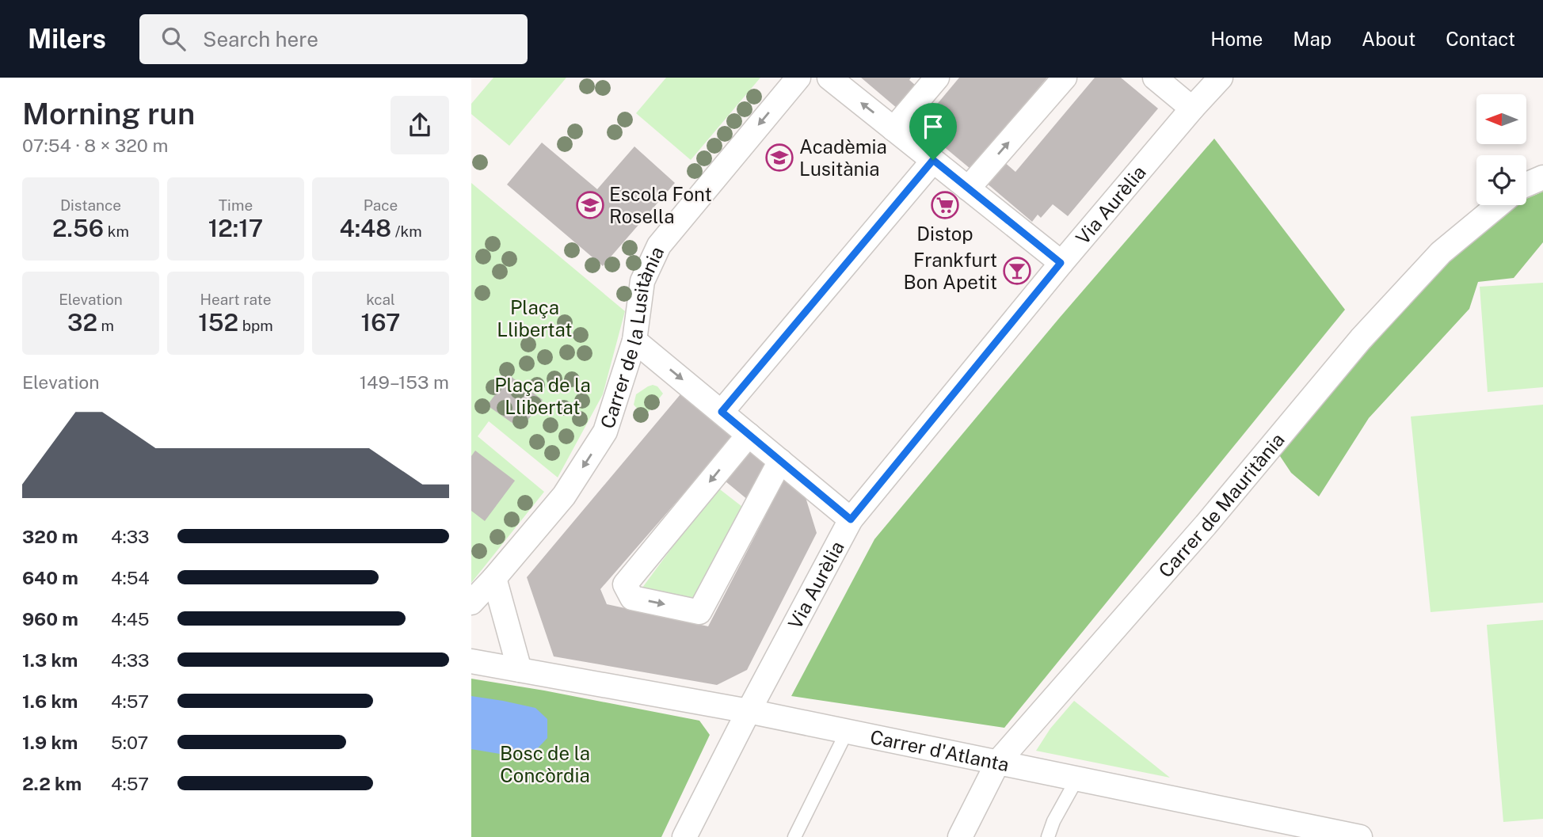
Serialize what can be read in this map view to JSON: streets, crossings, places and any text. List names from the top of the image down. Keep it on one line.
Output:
{"streets":{"street":["Via Aurèlia","Carrer de la Lusitània","Carrer de Mauritània","Carrer d'Atlanta"]},"crossings":[["Via Aurèlia","Carrer d'Atlanta"],["Carrer de Mauritània","Carrer d'Atlanta"]],"parks":["Plaça Llibertat","Plaça de la Llibertat","Bosc de la Concòrdia"],"places":{"school or university":["Acadèmia Lusitània","Escola Font Rosella"],"supermarket":["Distop"],"bar":["Frankfurt Bon Apetit"]},"north":"left","page":{"header":"Milers","search":"Search here","nav":["Home","Map","About","Contact"],"heading":["Morning run","07:54 · 8 × 320 m"],"stats":[["Distance","2.56 km"],["Time","12:17"],["Pace","4:48 /km"],["Elevation","32 m"],["Heart rate","152 bpm"],["kcal","167"]],"chart":["Elevation","149–153 m"],"list":[{"name":"320 m","note":"4:33"},{"name":"640 m","note":"4:54"},{"name":"960 m","note":"4:45"},{"name":"1.3 km","note":"4:33"},{"name":"1.6 km","note":"4:57"},{"name":"1.9 km","note":"5:07"},{"name":"2.2 km","note":"4:57"}]}}
